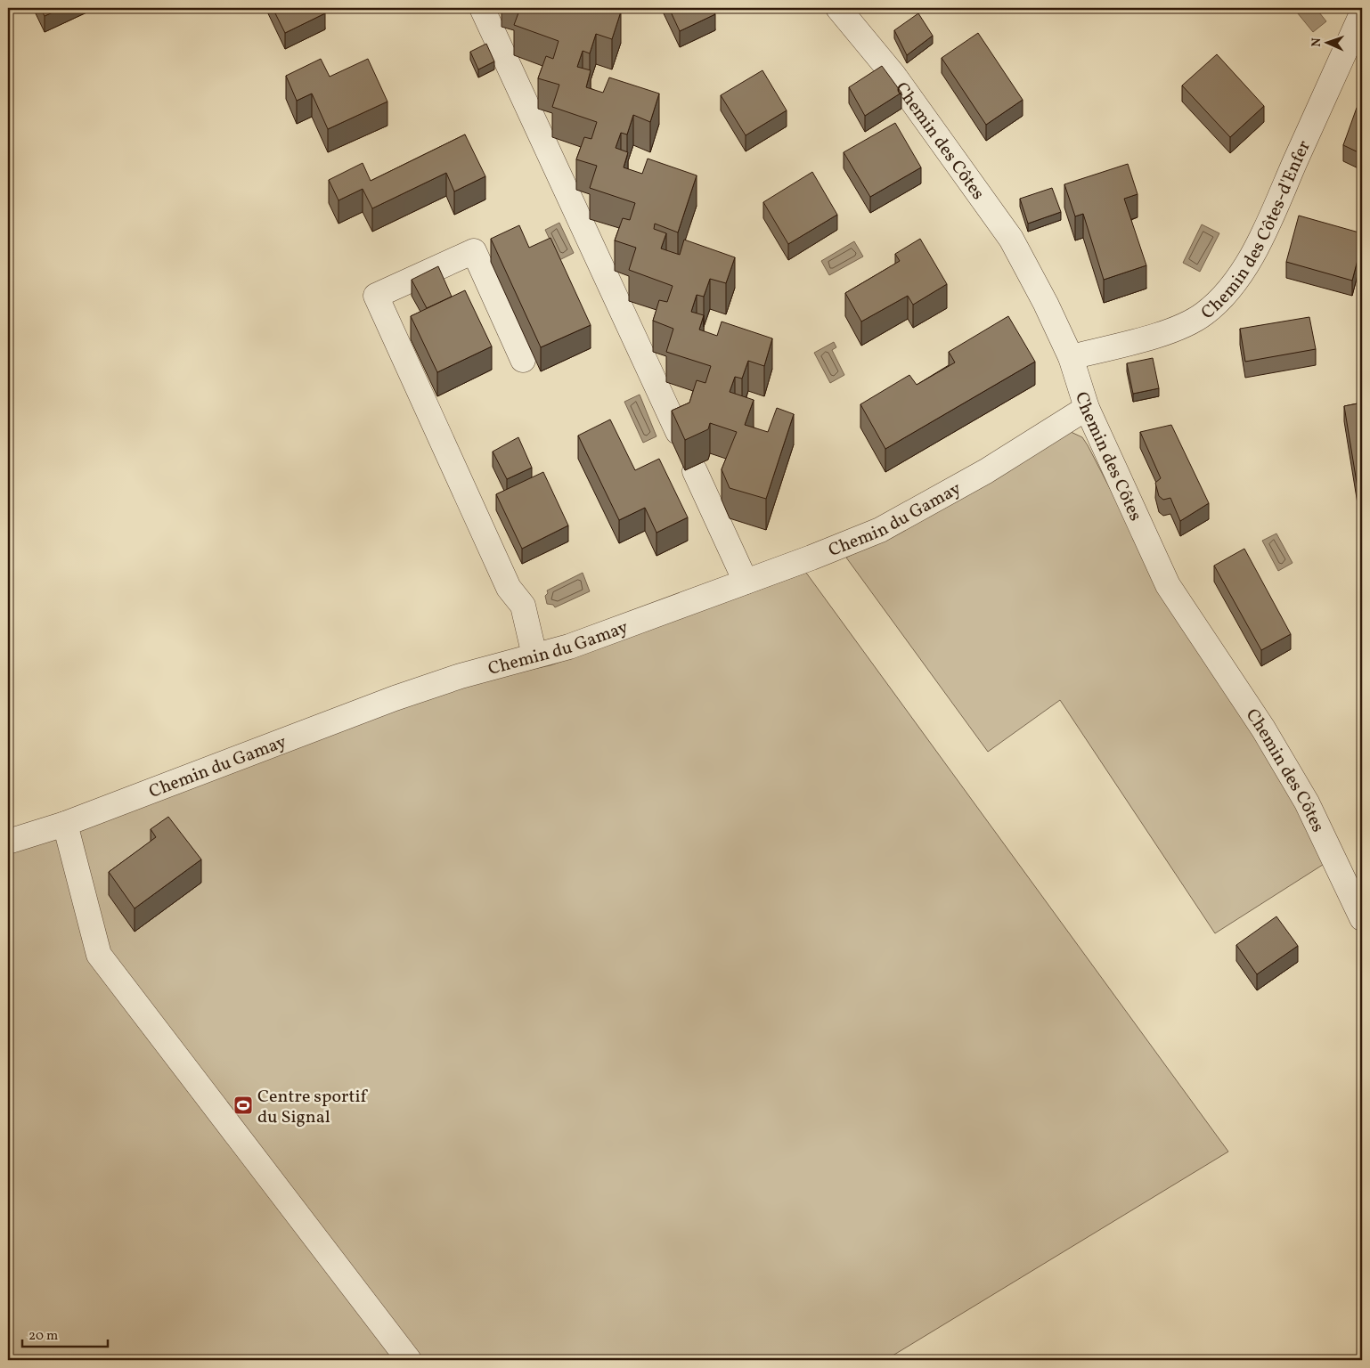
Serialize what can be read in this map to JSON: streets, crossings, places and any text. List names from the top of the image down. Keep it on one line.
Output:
{"streets":{"street":["Chemin des Côtes","Chemin des Côtes-d'Enfer","Chemin du Gamay"]},"crossings":[["Chemin des Côtes","Chemin des Côtes-d'Enfer"],["Chemin des Côtes","Chemin du Gamay"]],"places":{"sports":["Centre sportif du Signal"]},"scale_bar":"20 m","north":"left"}
